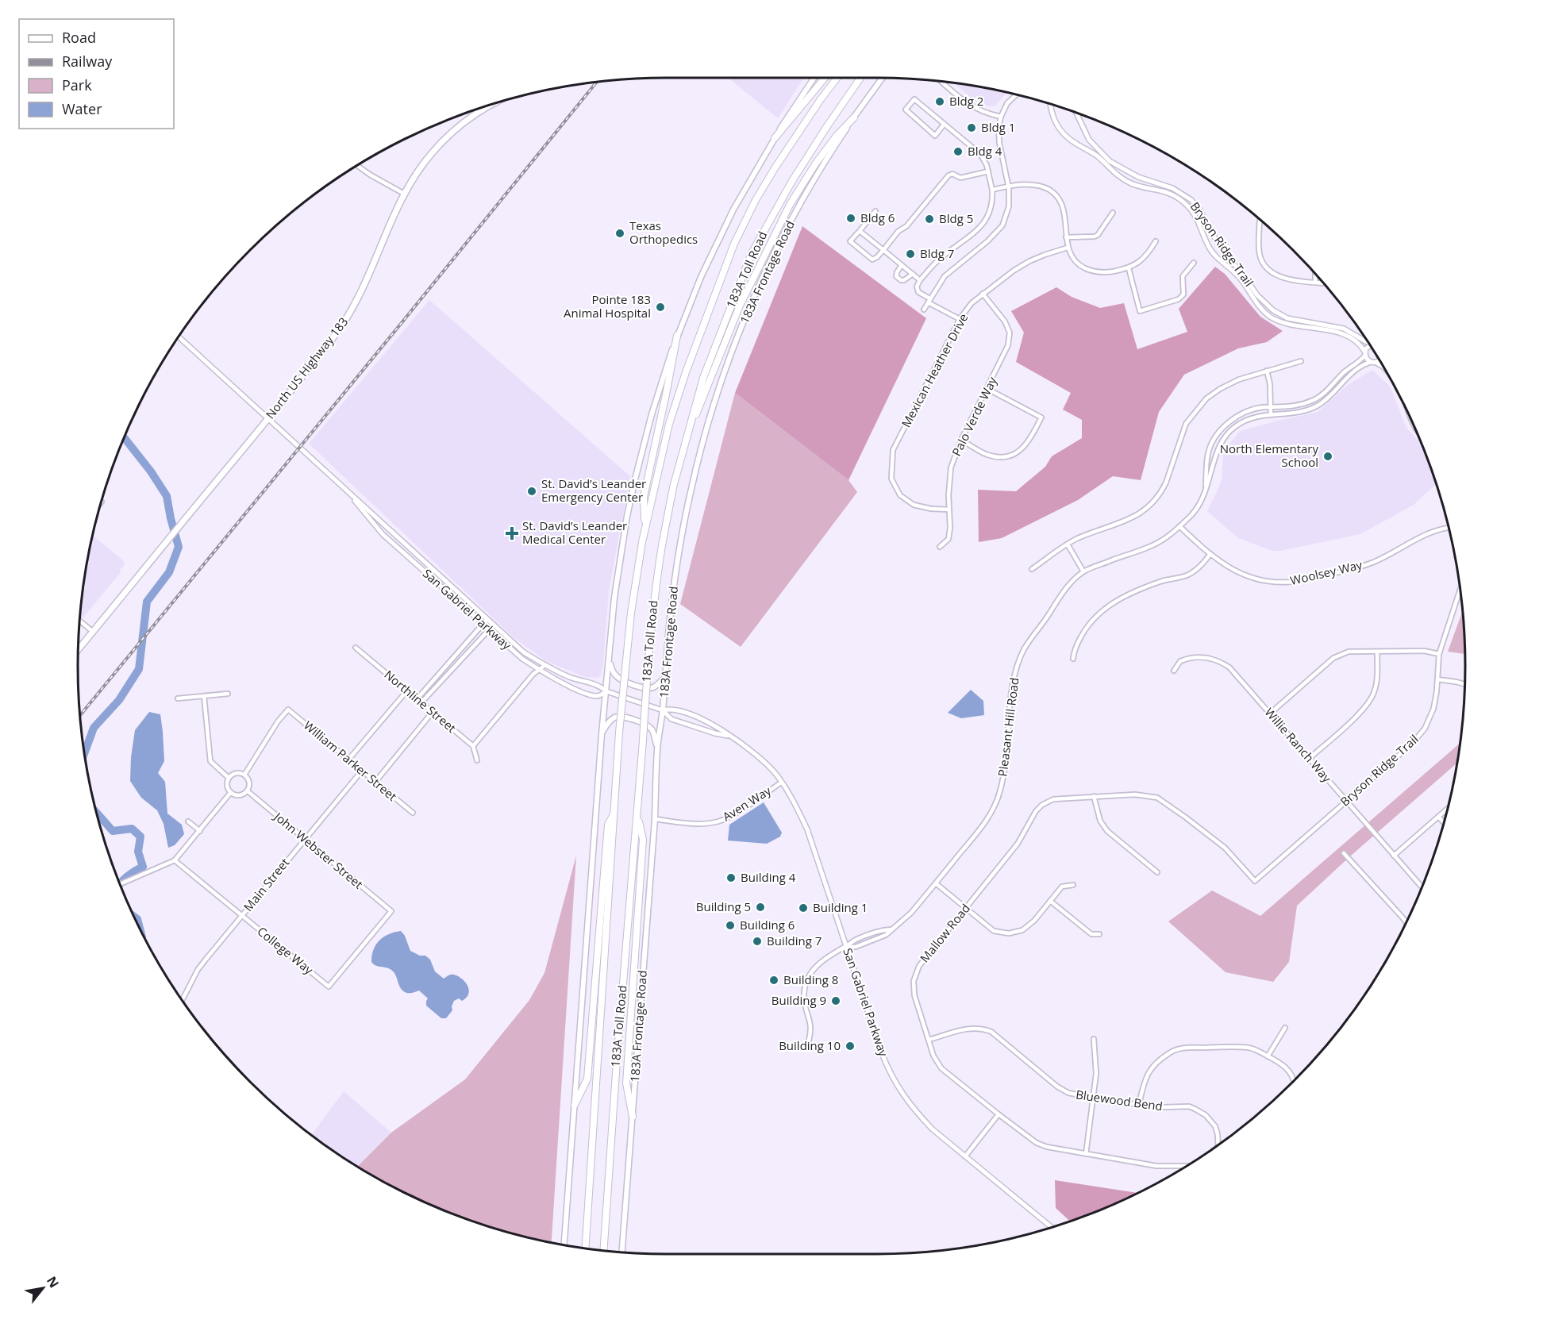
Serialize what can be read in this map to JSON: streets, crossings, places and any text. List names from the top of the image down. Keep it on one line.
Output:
{"streets":{"highway":["183A Toll Road"],"main road":["183A Frontage Road","North US Highway 183"],"street":["Bryson Ridge Trail","Mexican Heather Drive","Palo Verde Way","Woolsey Way","San Gabriel Parkway","Northline Street","Pleasant Hill Road","Willie Ranch Way","William Parker Street","Aven Way","John Webster Street","Main Street","Mallow Road","College Way","Bluewood Bend"]},"crossings":[["Bryson Ridge Trail","Pleasant Hill Road"],["Bryson Ridge Trail","Willie Ranch Way"],["Bryson Ridge Trail","Mallow Road"],["183A Frontage Road","San Gabriel Parkway"],["183A Frontage Road","Aven Way"],["North US Highway 183","San Gabriel Parkway"],["Mexican Heather Drive","Palo Verde Way"],["Woolsey Way","Pleasant Hill Road"],["San Gabriel Parkway","Pleasant Hill Road"],["San Gabriel Parkway","Aven Way"],["William Parker Street","John Webster Street"],["William Parker Street","Main Street"],["John Webster Street","Main Street"],["John Webster Street","College Way"],["Main Street","College Way"],["Mallow Road","Bluewood Bend"]],"places":{"other":["Bldg 2","Bldg 1","Bldg 4","Bldg 6","Bldg 5","Texas Orthopedics","Bldg 7","Pointe 183 Animal Hospital","North Elementary School","St. David’s Leander Emergency Center","Building 4","Building 5","Building 1","Building 6","Building 7","Building 8","Building 9","Building 10"],"health":["St. David’s Leander Medical Center"]},"legend":["Road","Railway","Park","Water"],"north":"top right"}
